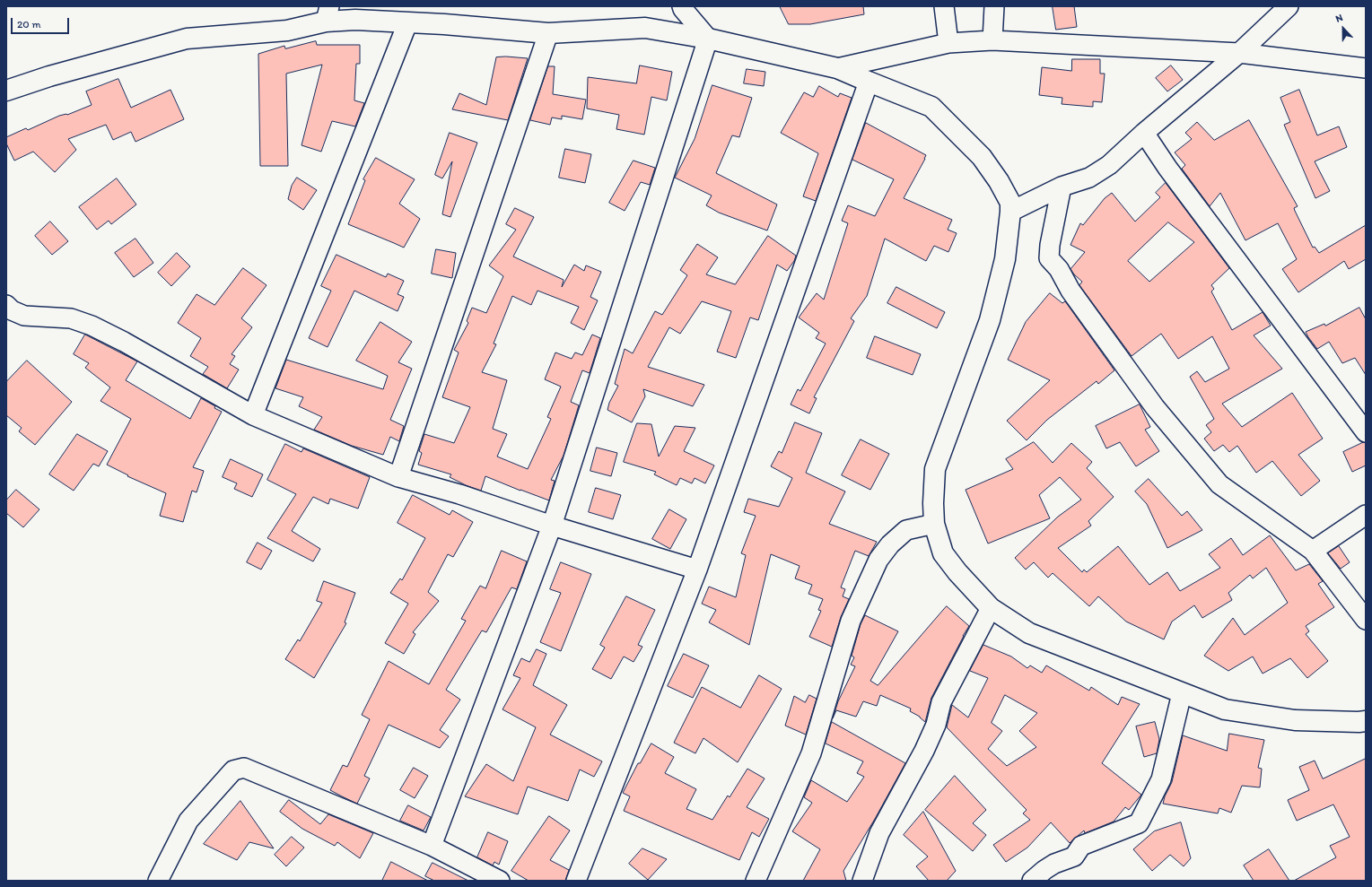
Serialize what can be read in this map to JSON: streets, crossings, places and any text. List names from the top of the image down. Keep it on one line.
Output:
{"scale_bar":"20 m","north":"top"}
